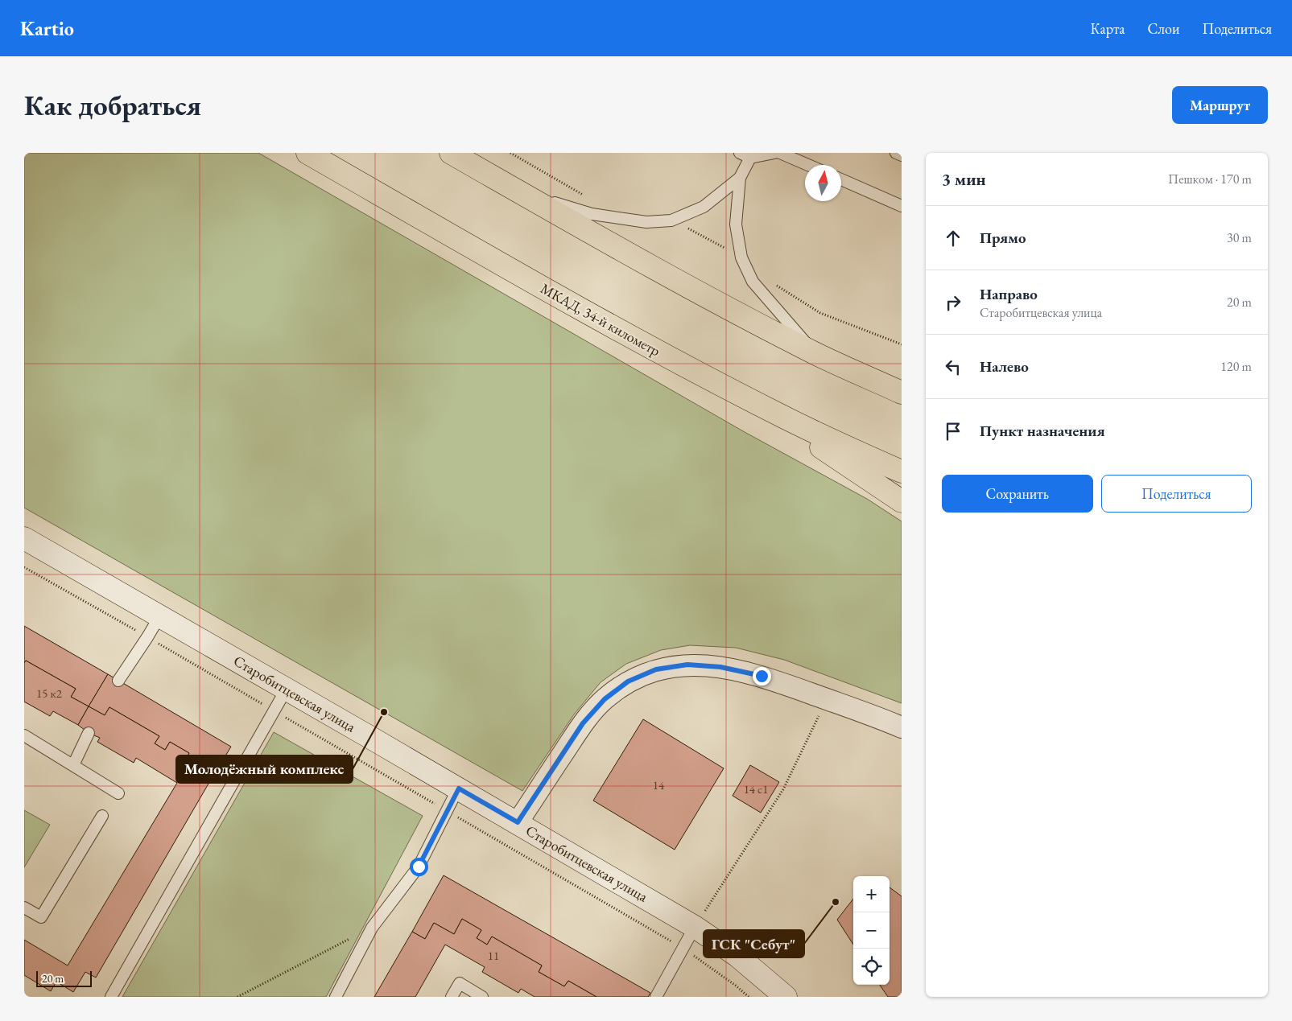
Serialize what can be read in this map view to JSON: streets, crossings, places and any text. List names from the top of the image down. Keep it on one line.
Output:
{"streets":{"highway":["МКАД, 34-й километр"],"street":["Старобитцевская улица"]},"places":["Молодёжный комплекс","ГСК \"Себут\""],"house_numbers":["15 к2","14","14 с1","11"],"scale_bar":"20 m","north":"top","page":{"header":"Kartio","nav":["Карта","Слои","Поделиться"],"buttons":["Маршрут",["Сохранить","Поделиться"]],"title":"Как добраться","heading":["3 мин","Пешком · 170 m"],"list":[["Прямо","30 m"],["Направо","Старобитцевская улица","20 m"],["Налево","120 m"],"Пункт назначения"],"map_buttons":["+","−"],"scale":"20 m"}}
